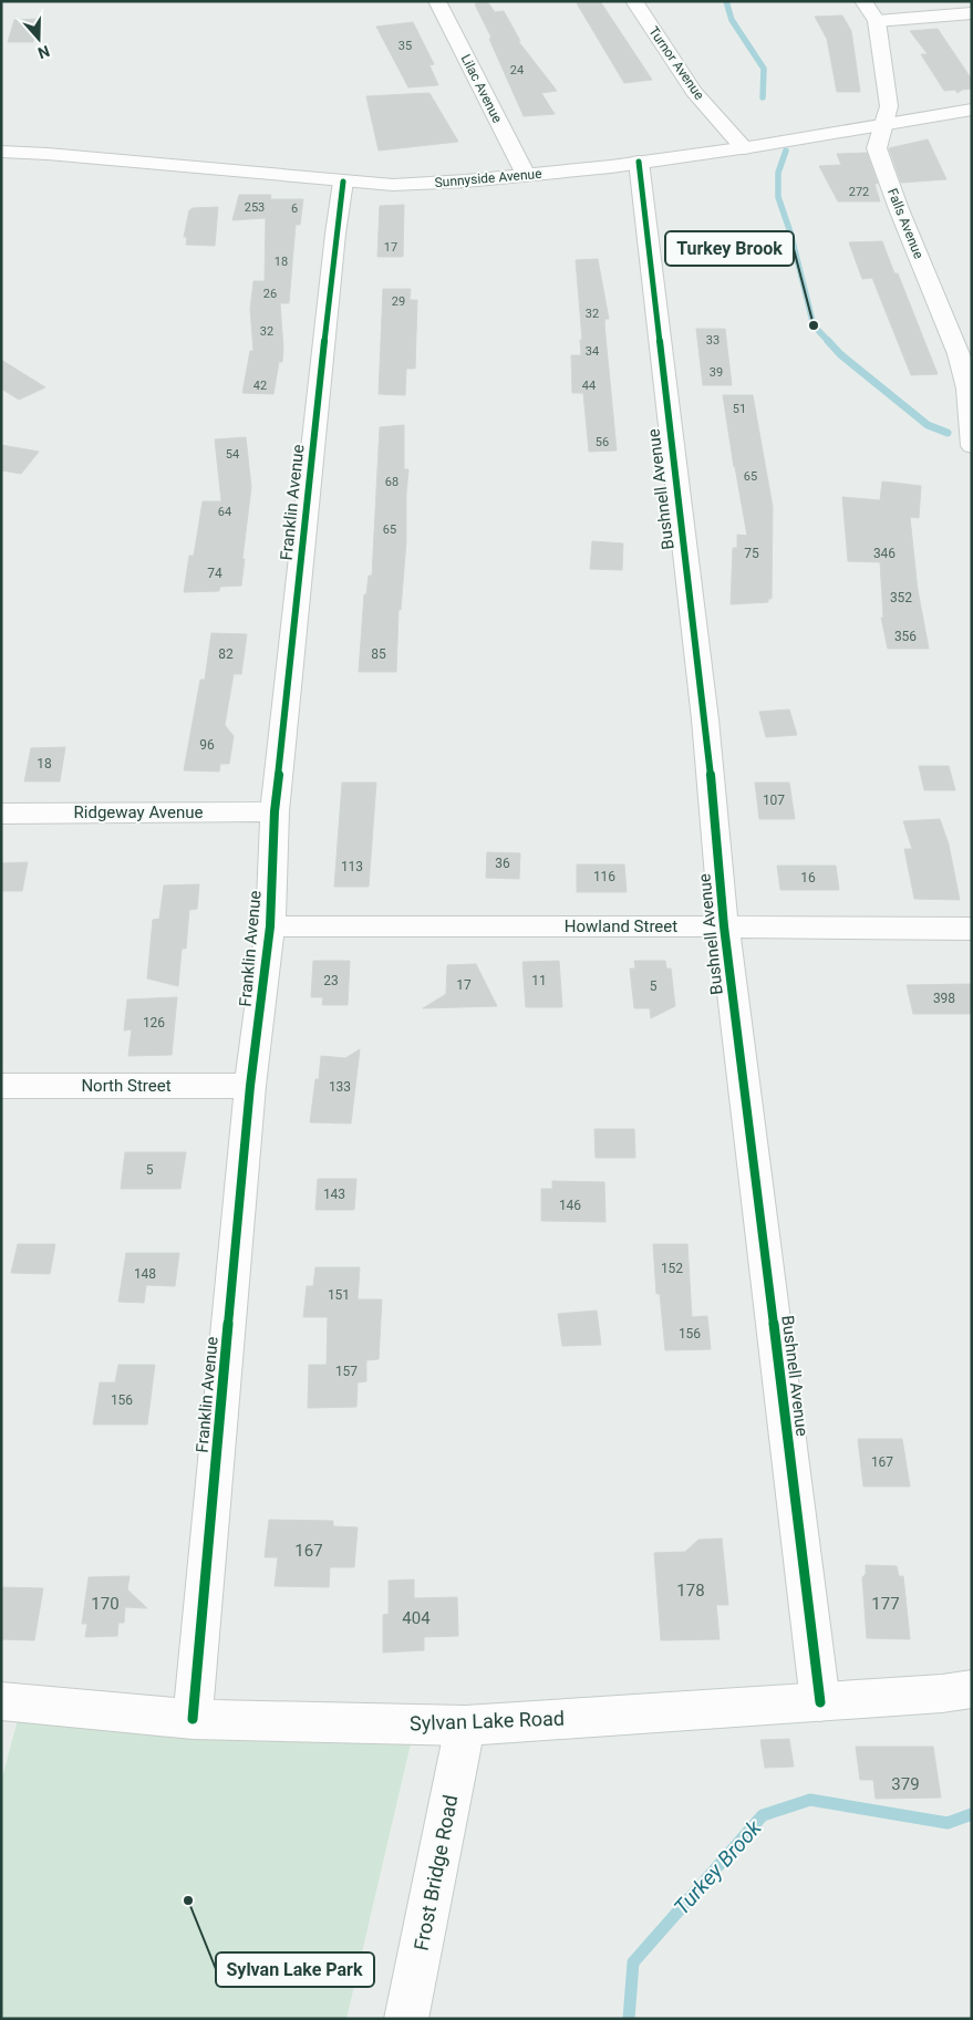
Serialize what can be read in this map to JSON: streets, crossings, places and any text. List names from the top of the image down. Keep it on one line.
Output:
{"streets":{"street":["Turnor Avenue","Lilac Avenue","Sunnyside Avenue","Falls Avenue","Bushnell Avenue","Franklin Avenue","Ridgeway Avenue","Howland Street","North Street","Sylvan Lake Road","Frost Bridge Road"]},"crossings":[["Turnor Avenue","Sunnyside Avenue"],["Lilac Avenue","Sunnyside Avenue"],["Sunnyside Avenue","Falls Avenue"],["Sunnyside Avenue","Bushnell Avenue"],["Sunnyside Avenue","Franklin Avenue"],["Bushnell Avenue","Howland Street"],["Bushnell Avenue","Sylvan Lake Road"],["Franklin Avenue","Ridgeway Avenue"],["Franklin Avenue","Howland Street"],["Franklin Avenue","North Street"],["Franklin Avenue","Sylvan Lake Road"],["Sylvan Lake Road","Frost Bridge Road"]],"water":["Turkey Brook"],"places":["Turkey Brook","Sylvan Lake Park"],"house_numbers":["35","24","272","253","6","17","18","26","29","32","32","33","34","39","42","44","51","56","54","65","68","64","65","75","346","74","352","356","82","85","96","18","107","36","113","116","16","23","11","17","5","398","126","133","5","143","146","152","148","151","156","157","156","167","167","178","170","177","404","379"],"north":"bottom"}
